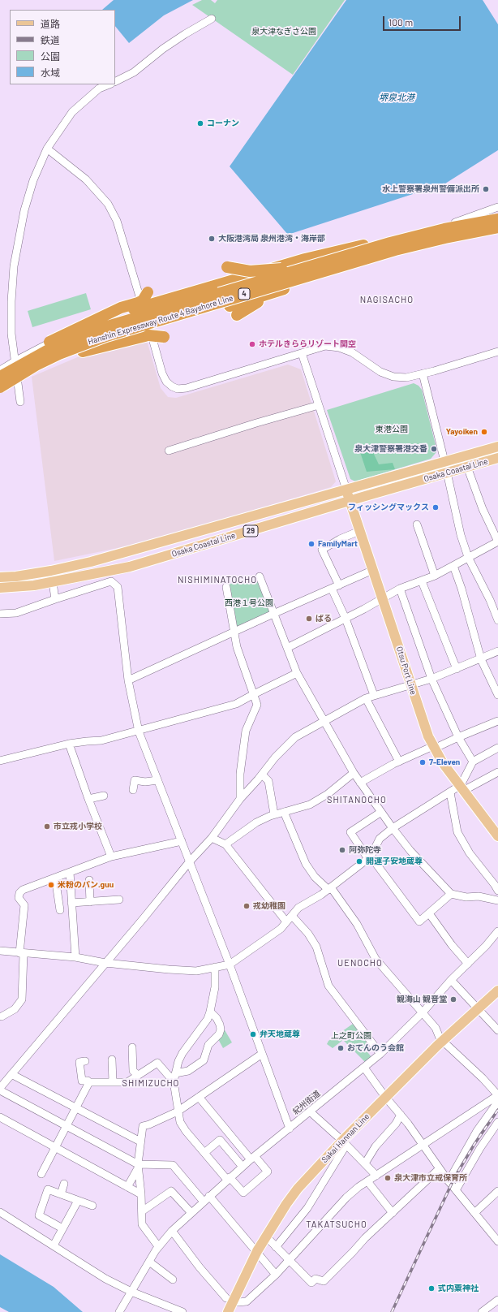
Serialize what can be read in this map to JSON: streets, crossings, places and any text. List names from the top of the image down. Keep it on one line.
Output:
{"streets":{"highway":["4","Hanshin Expressway Route 4 Bayshore Line"],"main road":["Osaka Coastal Line","29","Otsu Port Line","Sakai Hannan Line"],"street":["紀州街道"]},"crossings":[["Osaka Coastal Line","Otsu Port Line"]],"districts":["NAGISACHO","NISHIMINATOCHO","SHITANOCHO","UENOCHO","SHIMIZUCHO","TAKATSUCHO"],"water":["堺泉北港"],"parks":["泉大津なぎさ公園","東港公園","西港１号公園","上之町公園"],"places":["コーナン","水上警察署泉州警備派出所","大阪港湾局 泉州港湾・海岸部","ホテルきららリゾート関空","Yayoiken","泉大津警察署港交番","フィッシングマックス","FamilyMart","ぱる","7-Eleven","市立戎小学校","阿弥陀寺","開運子安地蔵尊","米粉のパン.guu","戎幼稚園","観海山 観音堂","弁天地蔵尊","おてんのう会館","泉大津市立戒保育所","式内粟神社"],"legend":["道路","鉄道","公園","水域"],"scale_bar":"100 m"}
